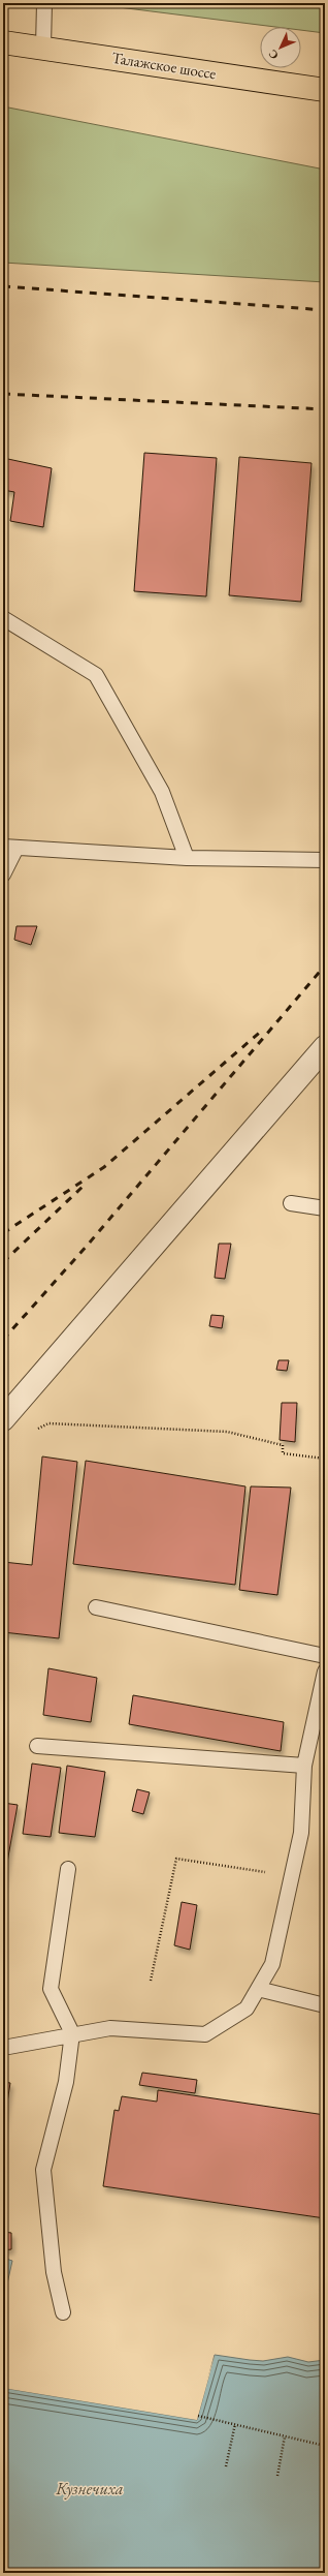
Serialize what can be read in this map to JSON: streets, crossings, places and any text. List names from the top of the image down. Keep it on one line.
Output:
{"streets":{"main road":["Талажское шоссе"]},"water":["Кузнечиха"],"north":"bottom left"}
